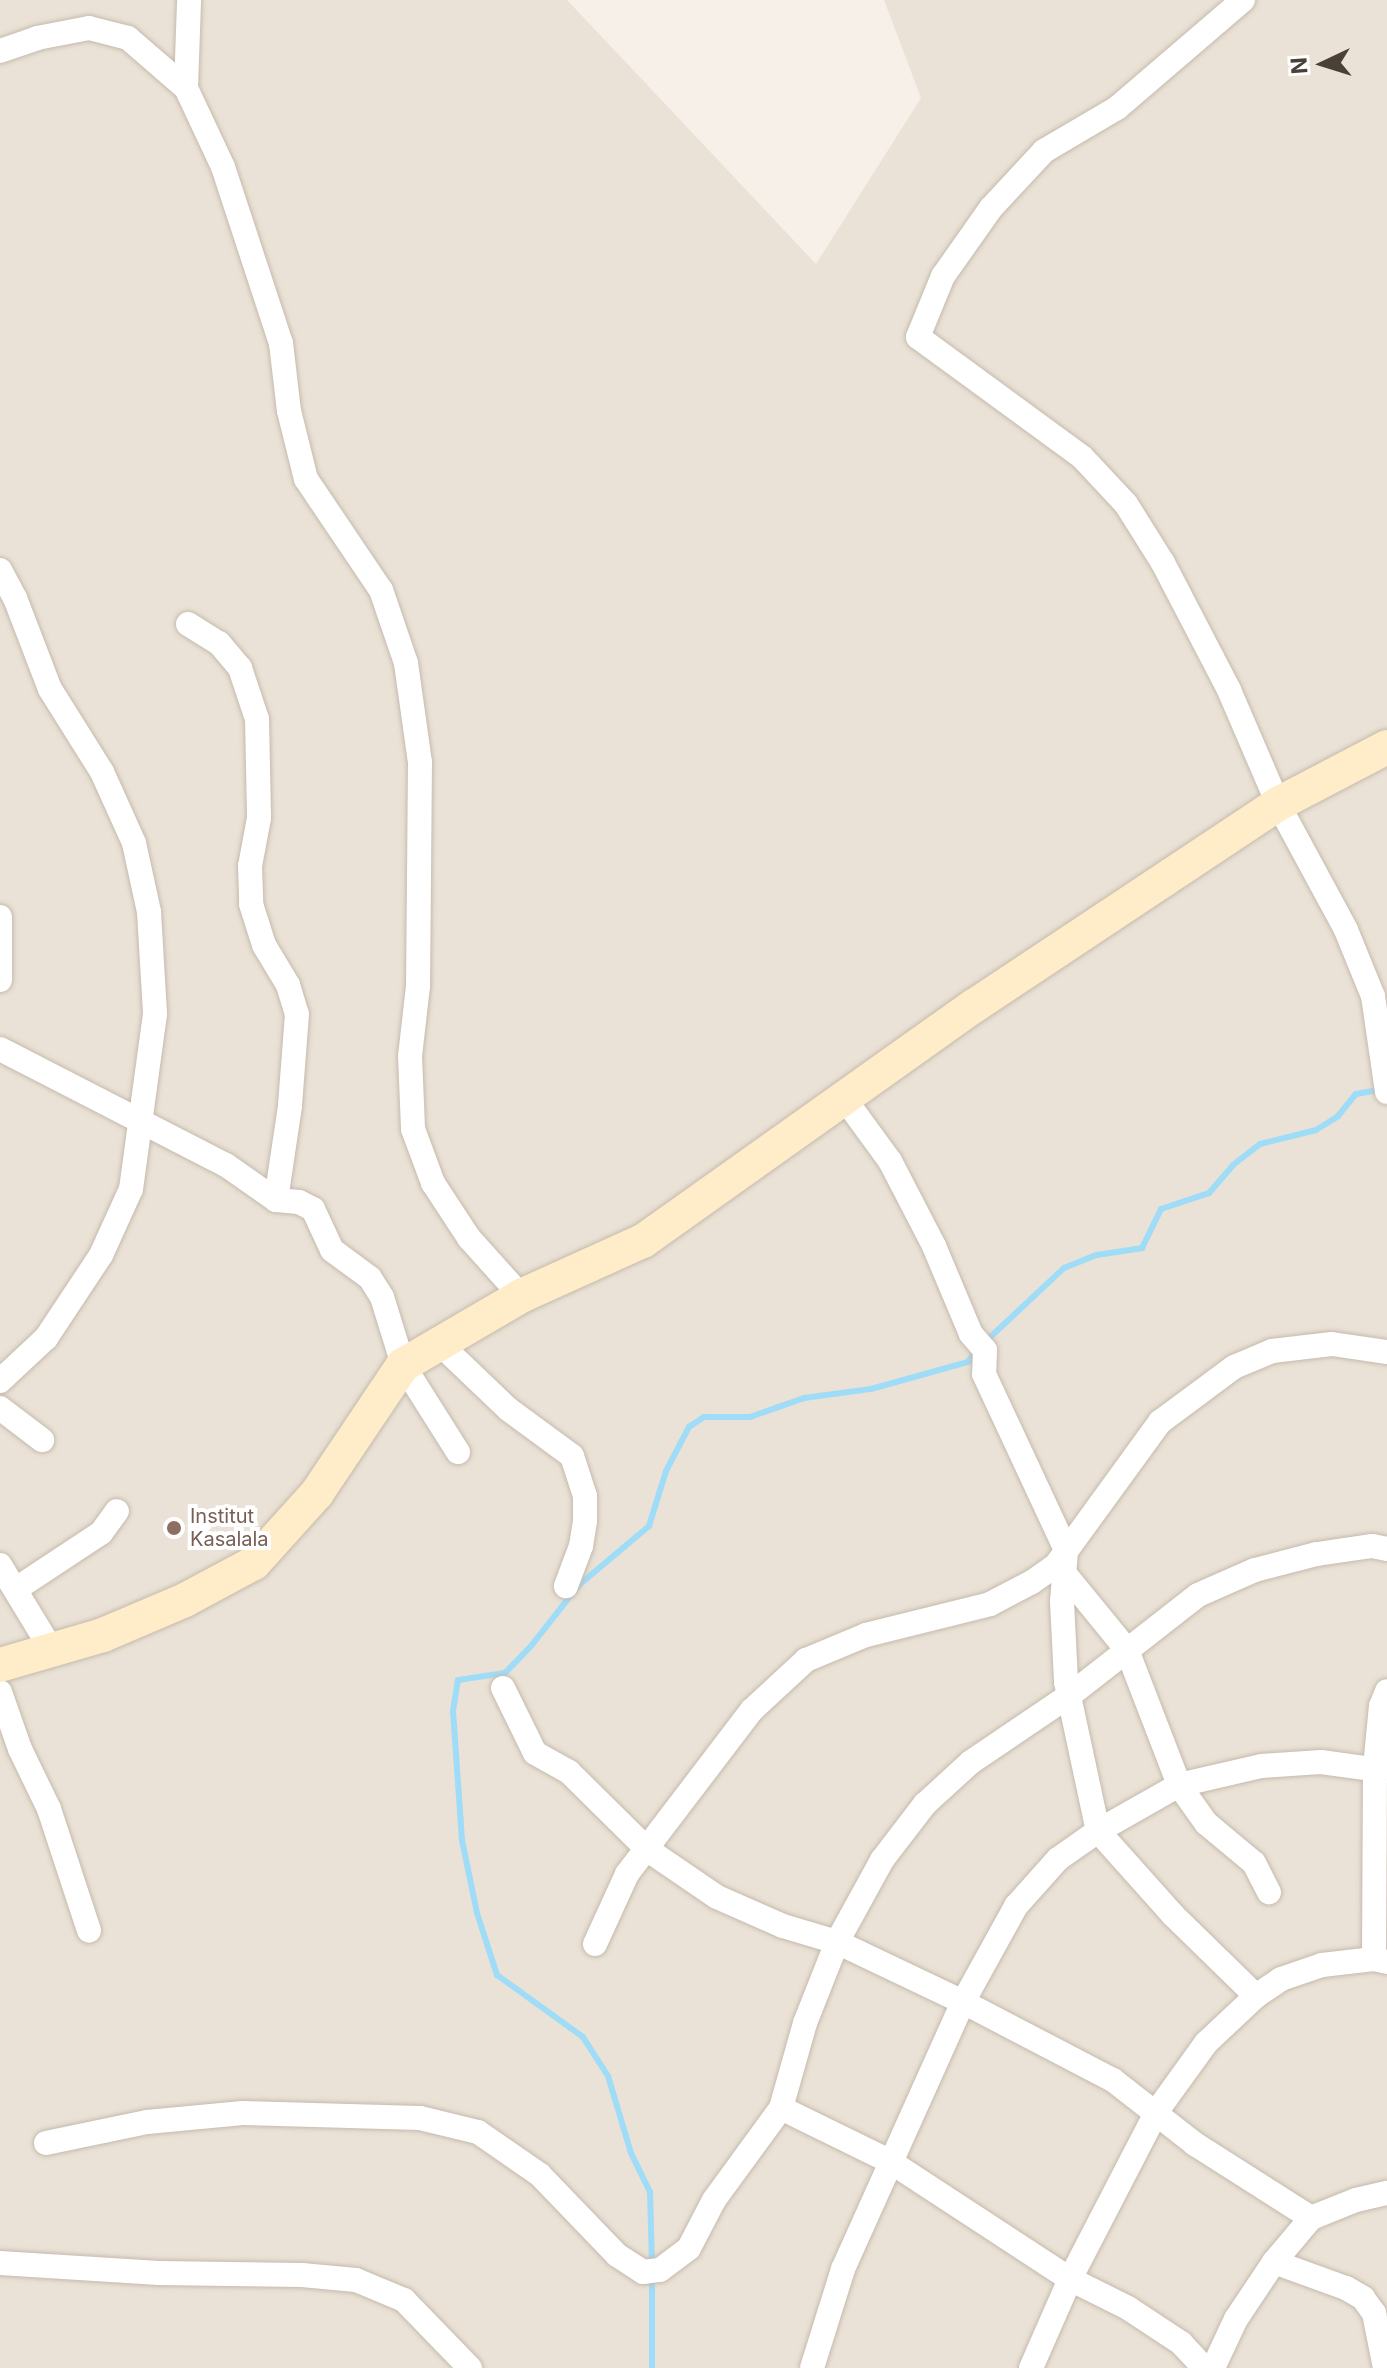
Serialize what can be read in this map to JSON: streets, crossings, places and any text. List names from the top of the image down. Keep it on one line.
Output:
{"places":["Institut Kasalala"],"north":"left"}
